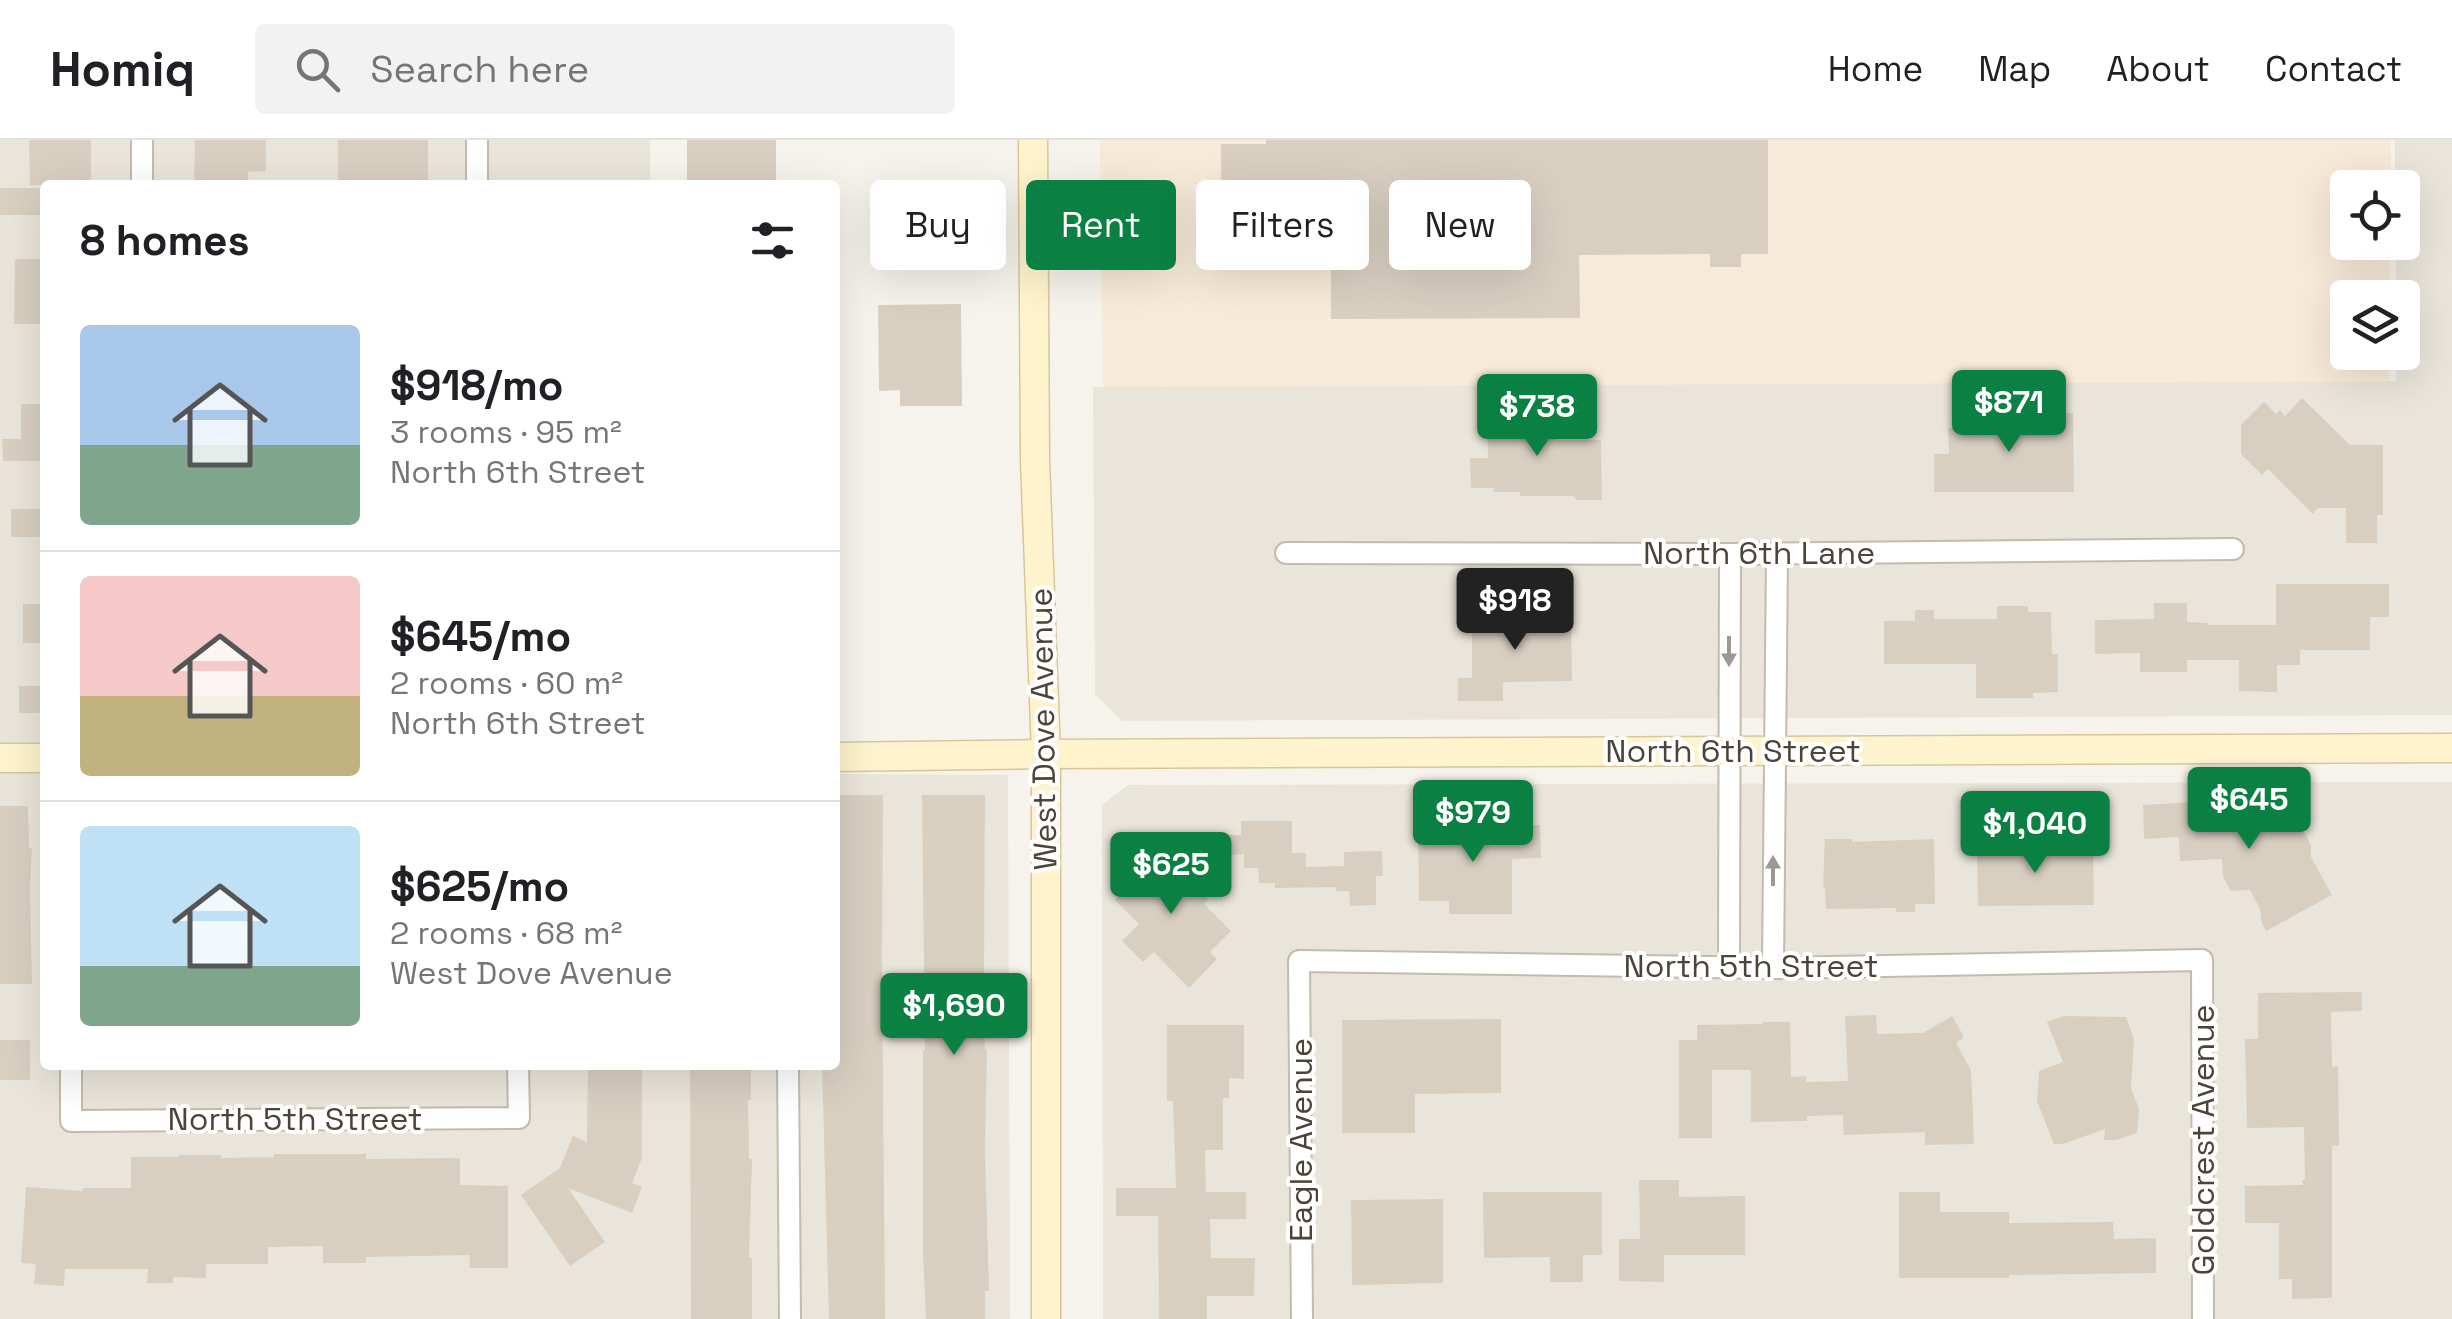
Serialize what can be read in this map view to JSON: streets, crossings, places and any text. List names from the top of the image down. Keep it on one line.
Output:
{"streets":{"street":["North 6th Lane","West Dove Avenue","North 6th Street","North 5th Street","Eagle Avenue","Goldcrest Avenue"]},"crossings":[["West Dove Avenue","North 6th Street"],["North 5th Street","Eagle Avenue"],["North 5th Street","Goldcrest Avenue"]],"page":{"header":"Homiq","search":"Search here","nav":["Home","Map","About","Contact"],"chip":["Buy","Rent","Filters","New"],"heading":"8 homes","list":[{"name":"$918/mo","note":"3 rooms · 95 m² · North 6th Street"},{"name":"$645/mo","note":"2 rooms · 60 m² · North 6th Street"},{"name":"$625/mo","note":"2 rooms · 68 m² · West Dove Avenue"}],"price":["$871","$738","$918","$645","$979","$1,040","$625","$1,690"]}}
